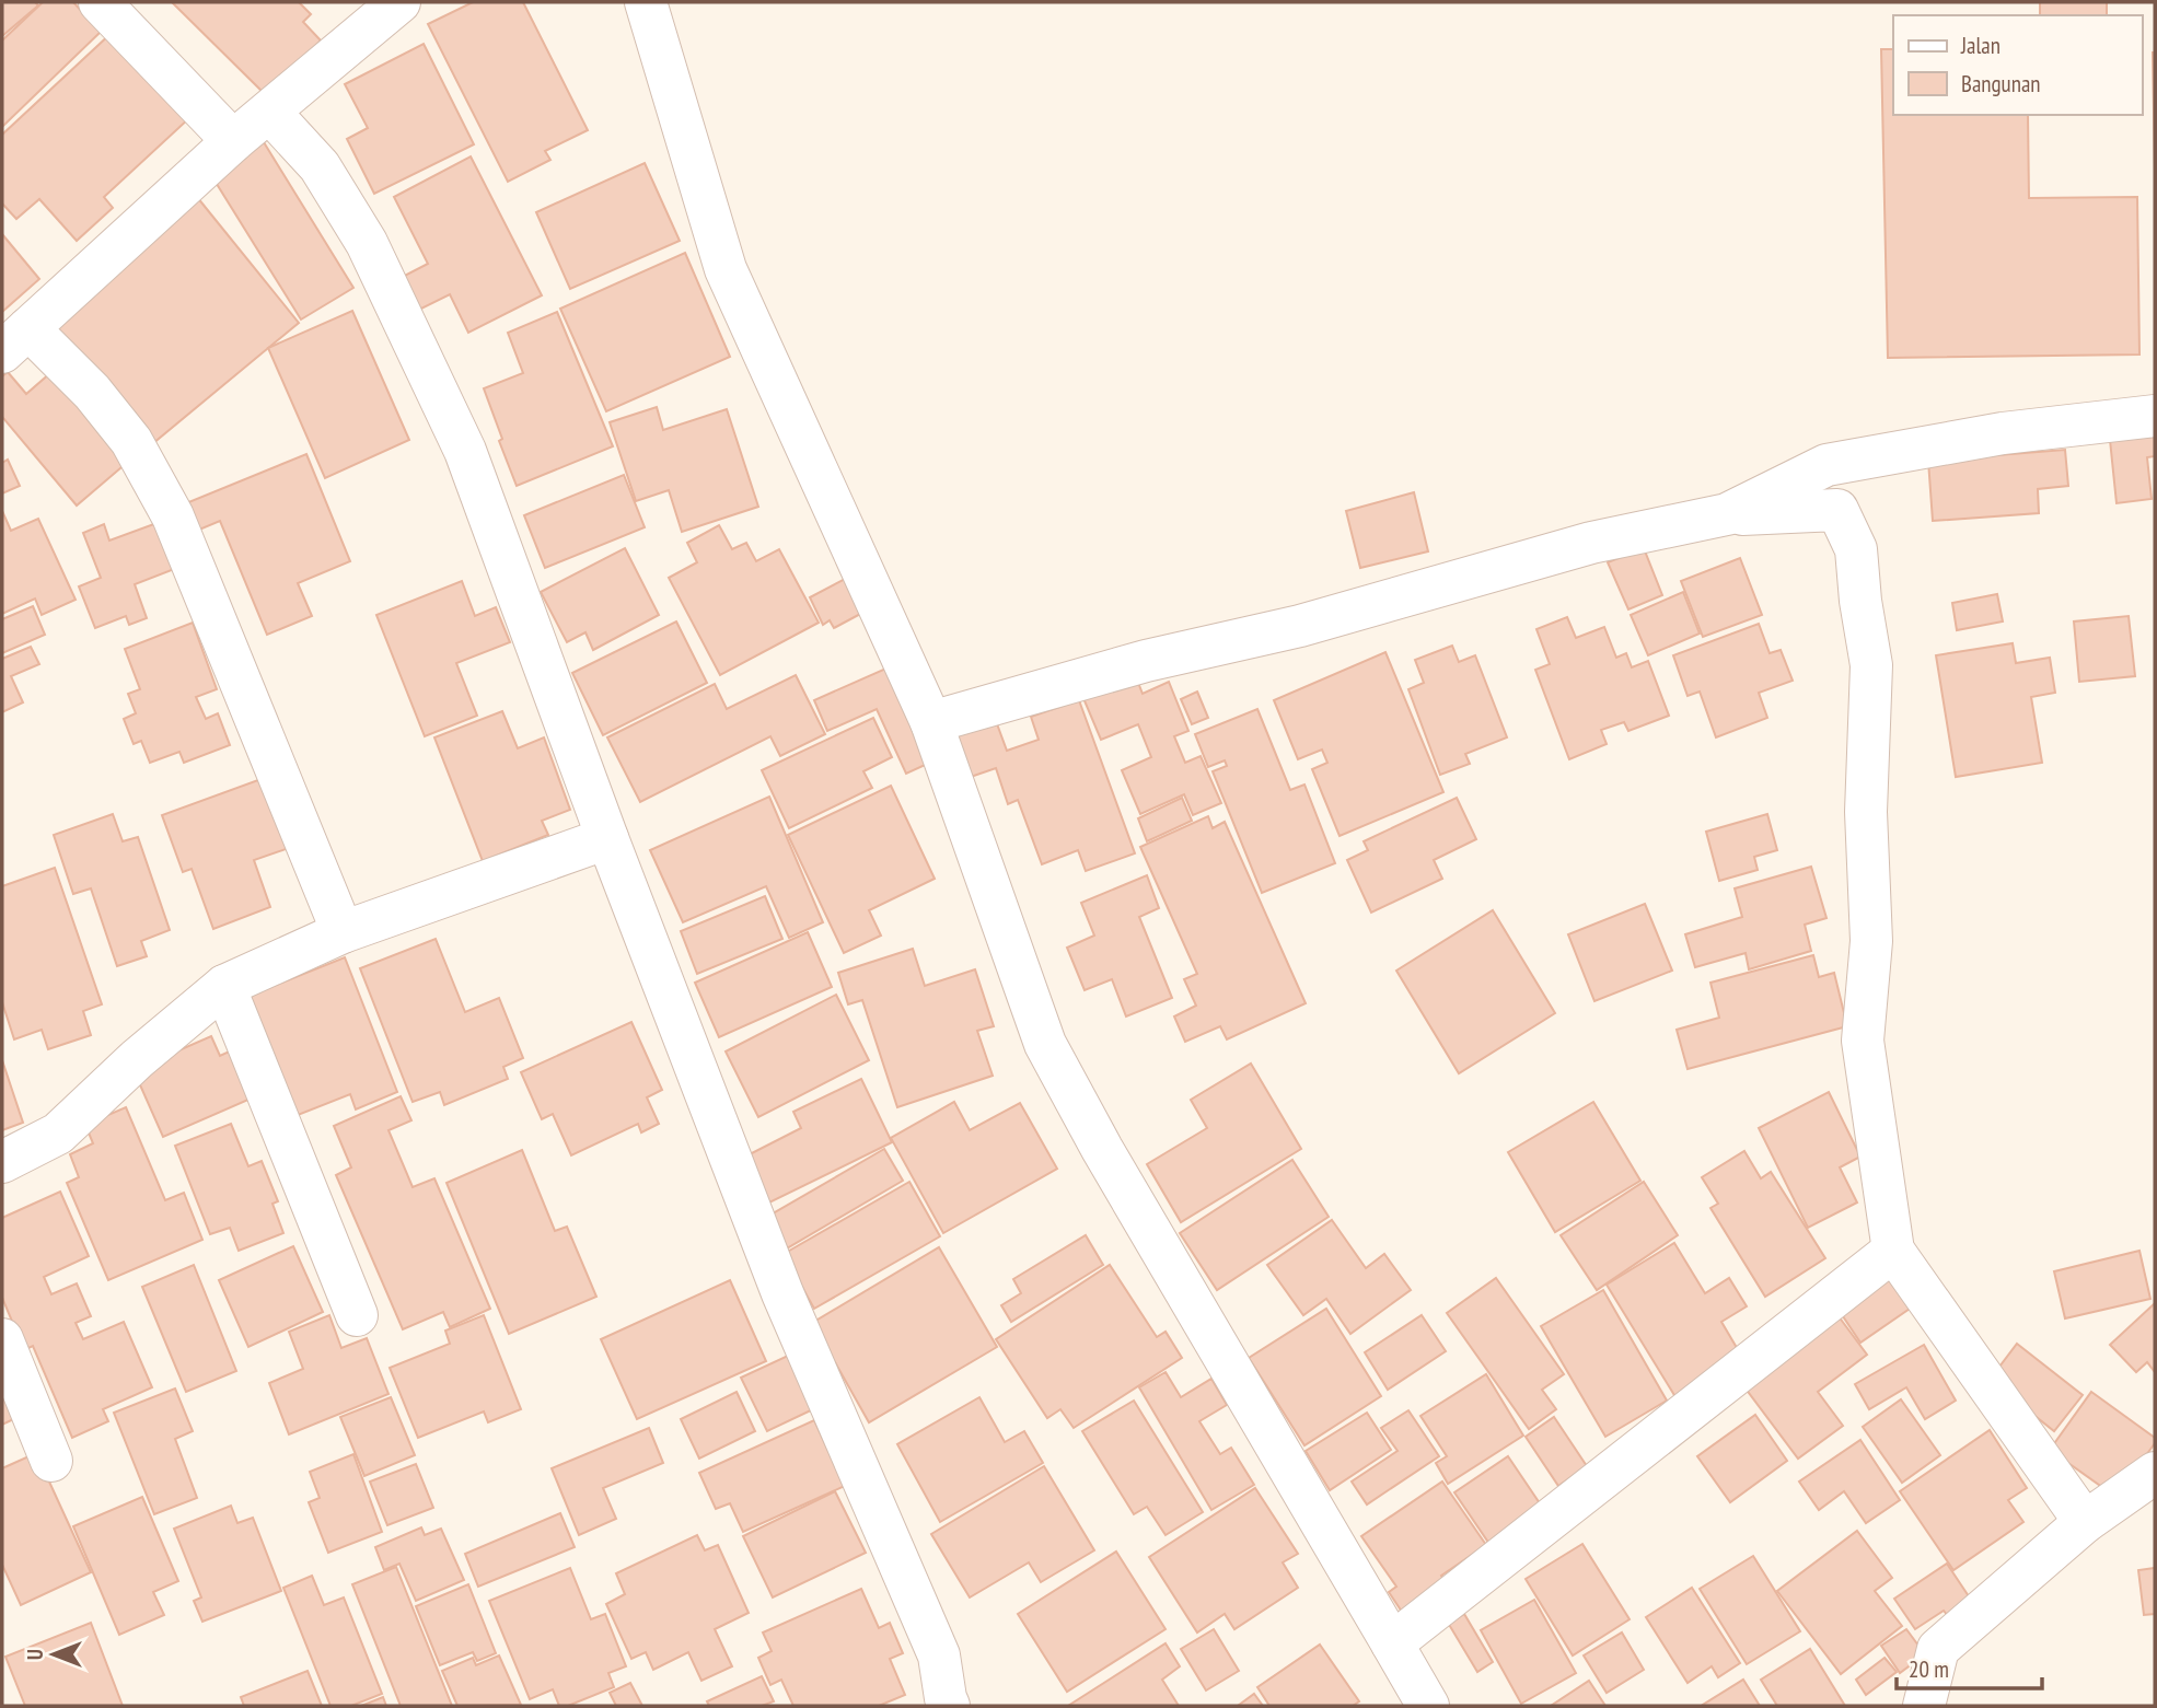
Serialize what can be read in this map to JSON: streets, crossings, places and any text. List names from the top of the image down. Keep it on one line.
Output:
{"legend":["Jalan","Bangunan"],"scale_bar":"20 m","north":"left"}
